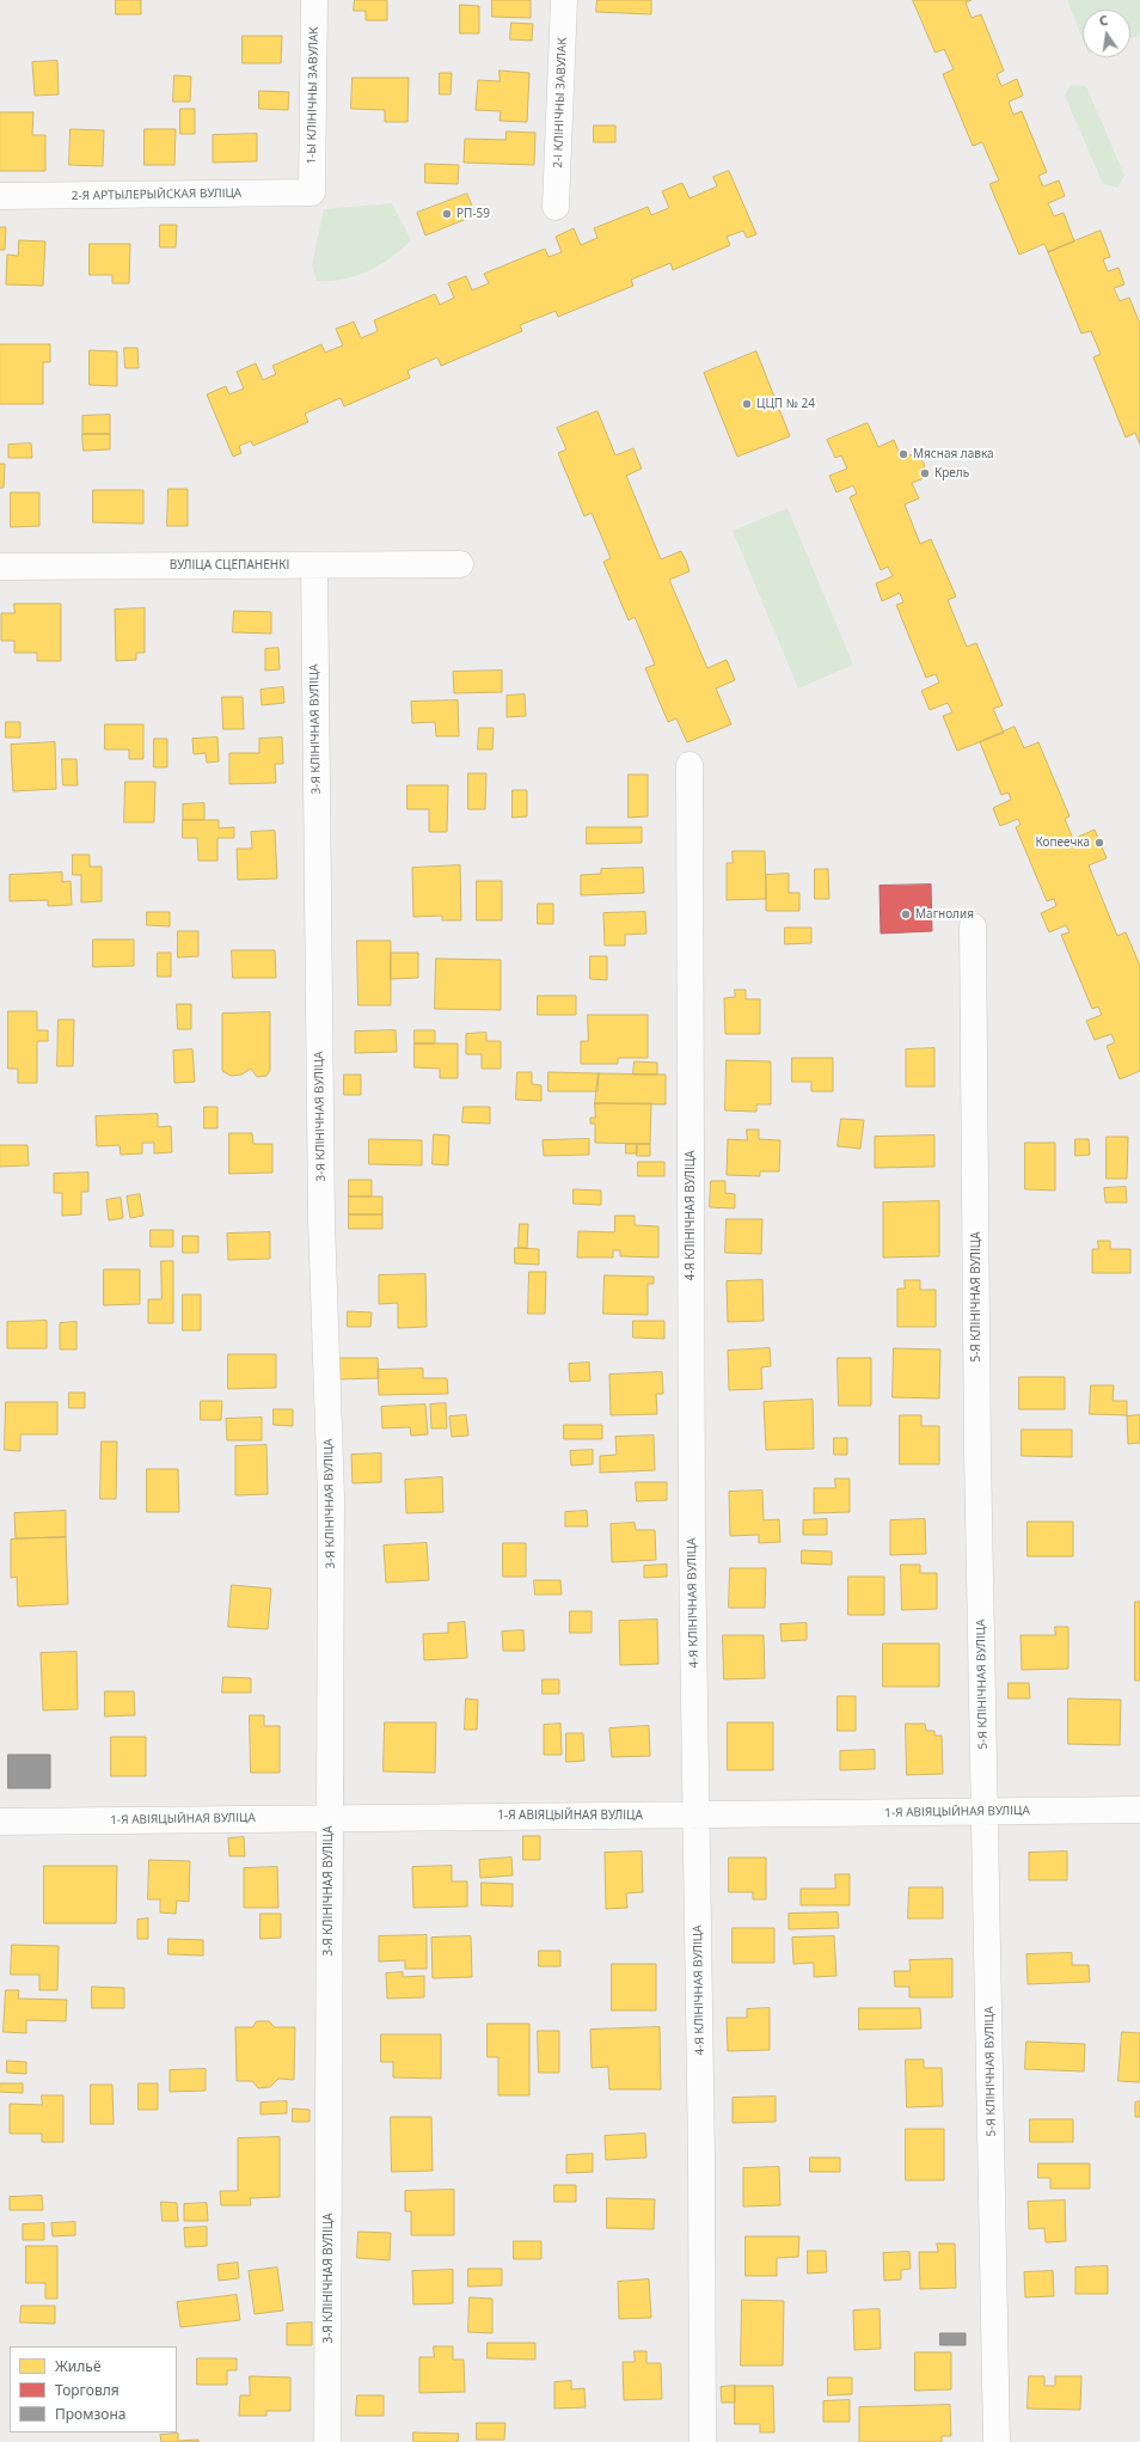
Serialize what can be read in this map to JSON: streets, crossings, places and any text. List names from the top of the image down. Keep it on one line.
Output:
{"streets":{"street":["1-Ы КЛІНІЧНЫ ЗАВУЛАК","2-І КЛІНІЧНЫ ЗАВУЛАК","2-Я АРТЫЛЕРЫЙСКАЯ ВУЛІЦА","ВУЛІЦА СЦЕПАНЕНКІ","3-Я КЛІНІЧНАЯ ВУЛІЦА","4-Я КЛІНІЧНАЯ ВУЛІЦА","5-Я КЛІНІЧНАЯ ВУЛІЦА","1-Я АВІЯЦЫЙНАЯ ВУЛІЦА"]},"crossings":[["1-Ы КЛІНІЧНЫ ЗАВУЛАК","2-Я АРТЫЛЕРЫЙСКАЯ ВУЛІЦА"],["ВУЛІЦА СЦЕПАНЕНКІ","3-Я КЛІНІЧНАЯ ВУЛІЦА"],["3-Я КЛІНІЧНАЯ ВУЛІЦА","1-Я АВІЯЦЫЙНАЯ ВУЛІЦА"],["4-Я КЛІНІЧНАЯ ВУЛІЦА","1-Я АВІЯЦЫЙНАЯ ВУЛІЦА"],["5-Я КЛІНІЧНАЯ ВУЛІЦА","1-Я АВІЯЦЫЙНАЯ ВУЛІЦА"]],"places":["РП-59","ЦЦП № 24","Мясная лавка","Крель","Копеечка","Магнолия"],"legend":["Жильё","Торговля","Промзона"],"north":"top"}
